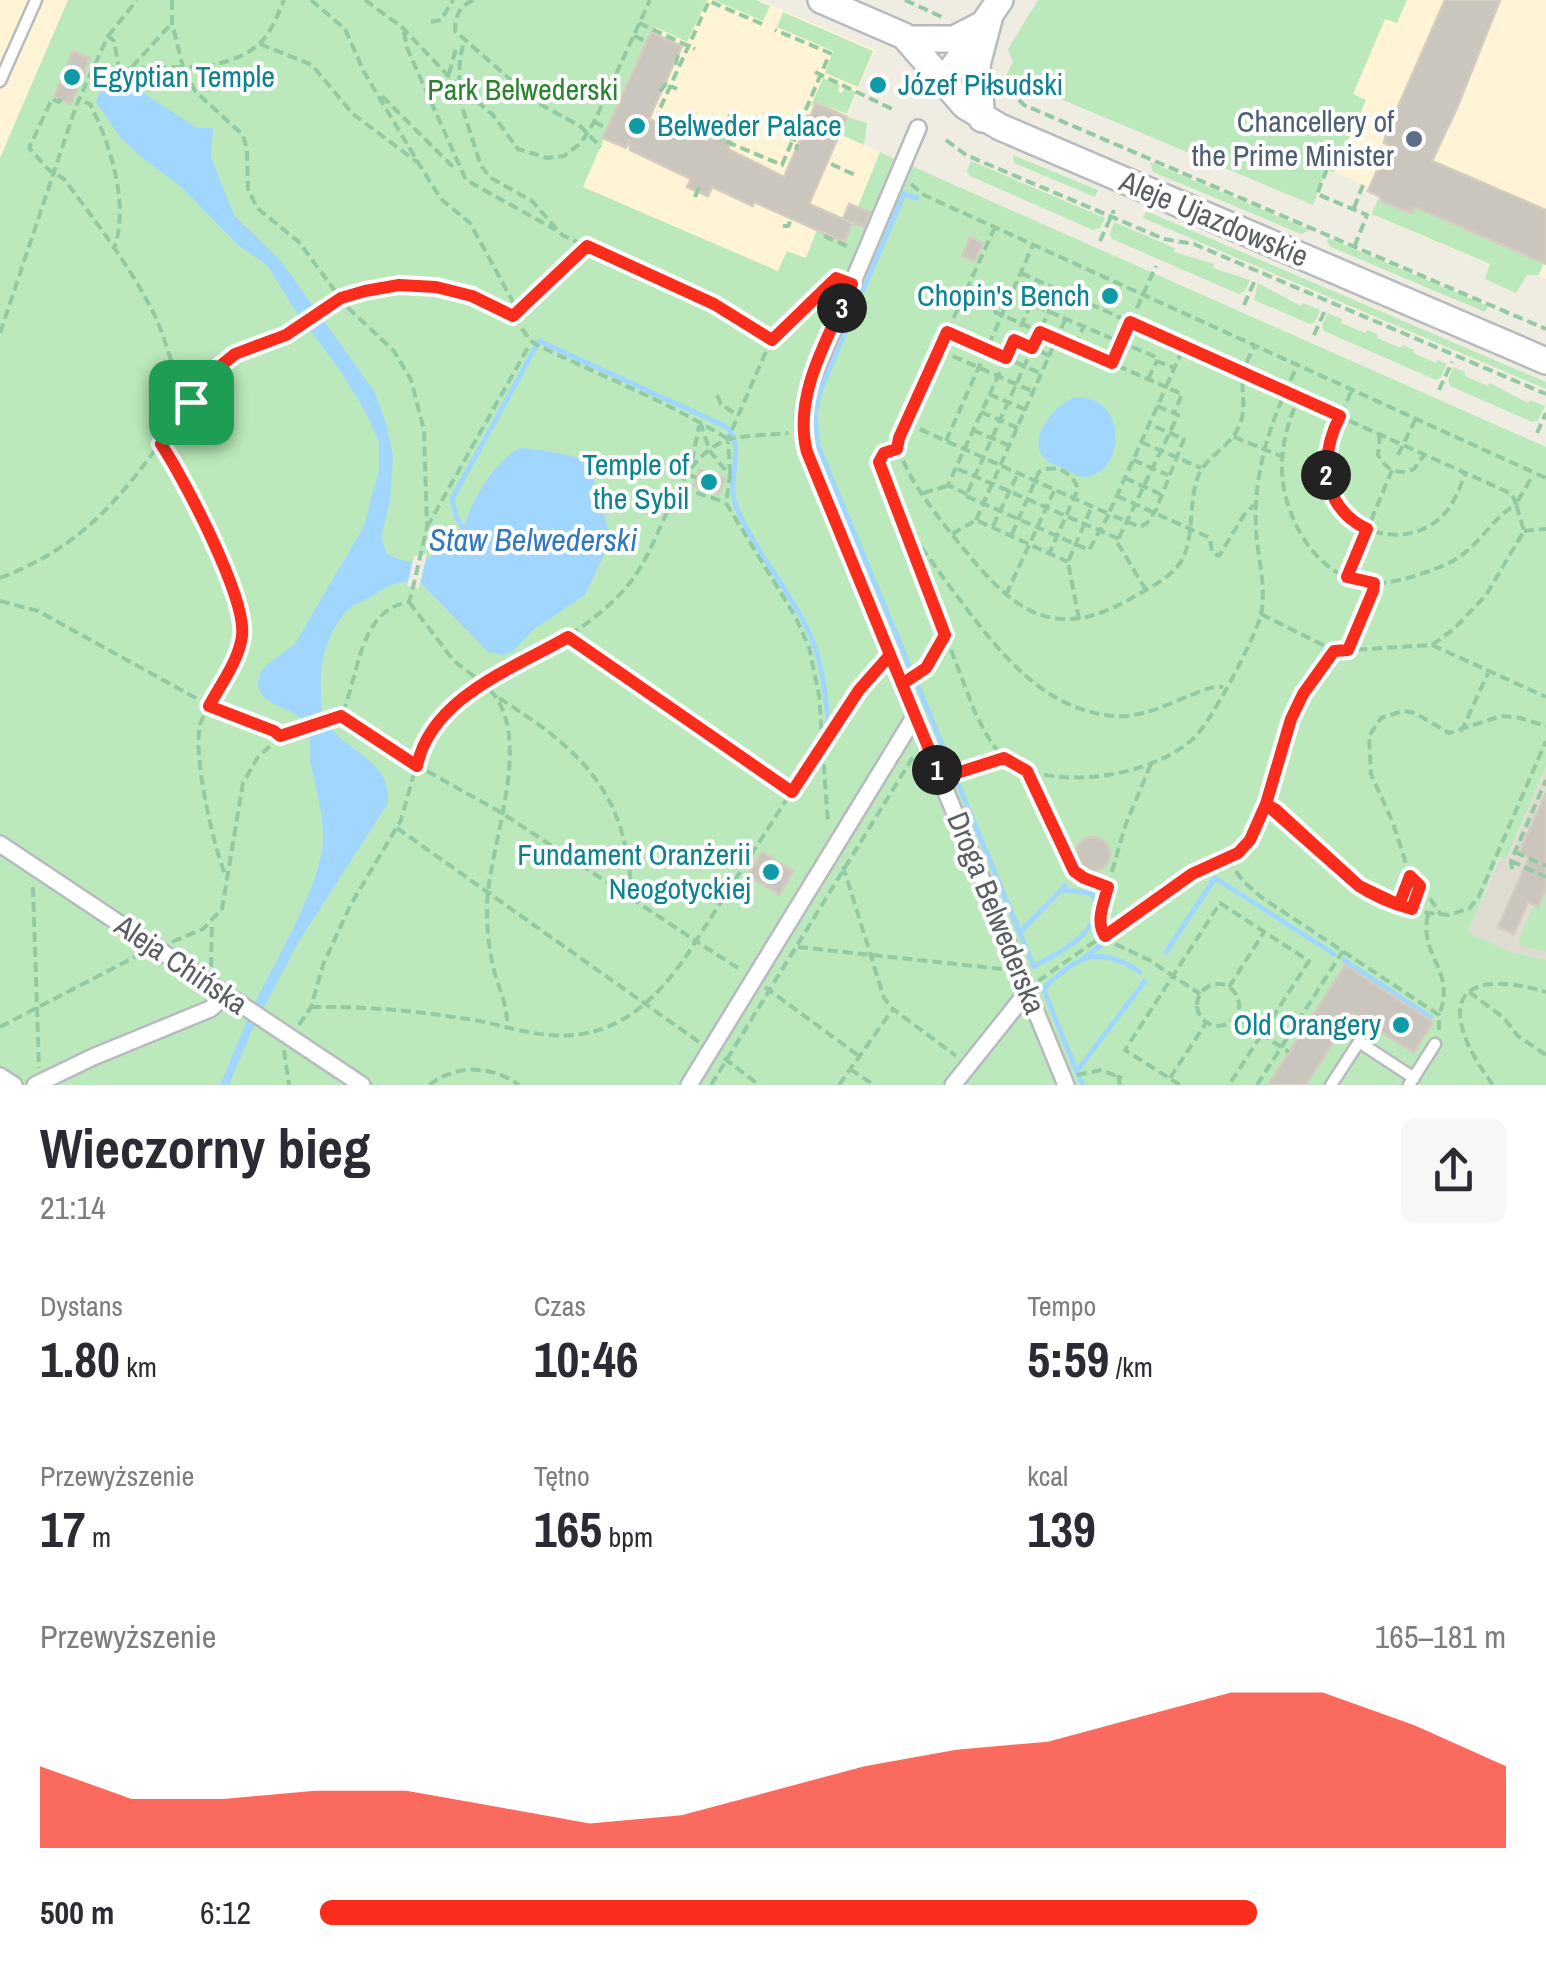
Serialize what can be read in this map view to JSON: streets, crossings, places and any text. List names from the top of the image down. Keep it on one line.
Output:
{"streets":{"street":["Aleje Ujazdowskie","Droga Belwederska","Aleja Chińska"]},"water":["Staw Belwederski"],"parks":["Park Belwederski"],"places":["Egyptian Temple","Józef Piłsudski","Belweder Palace","Chancellery of the Prime Minister","Chopin's Bench","Temple of the Sybil","Fundament Oranżerii Neogotyckiej","Old Orangery"],"page":{"pins":["3","2","1"],"heading":["Wieczorny bieg","21:14"],"stats":[["Dystans","1.80 km"],["Czas","10:46"],["Tempo","5:59 /km"],["Przewyższenie","17 m"],["Tętno","165 bpm"],["kcal","139"]],"chart":["Przewyższenie","165–181 m"],"list":[{"name":"500 m","note":"6:12"}]}}
